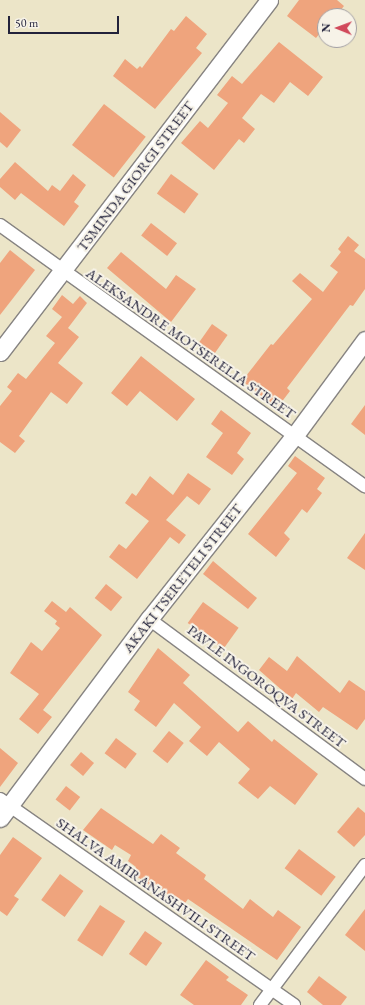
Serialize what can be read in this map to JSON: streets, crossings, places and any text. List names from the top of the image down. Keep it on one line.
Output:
{"streets":{"main road":["TSMINDA GIORGI STREET","AKAKI TSERETELI STREET"],"street":["ALEKSANDRE MOTSERELIA STREET","PAVLE INGOROQVA STREET","SHALVA AMIRANASHVILI STREET"]},"crossings":[["TSMINDA GIORGI STREET","ALEKSANDRE MOTSERELIA STREET"],["ALEKSANDRE MOTSERELIA STREET","AKAKI TSERETELI STREET"],["AKAKI TSERETELI STREET","PAVLE INGOROQVA STREET"],["AKAKI TSERETELI STREET","SHALVA AMIRANASHVILI STREET"]],"scale_bar":"50 m","north":"left"}
